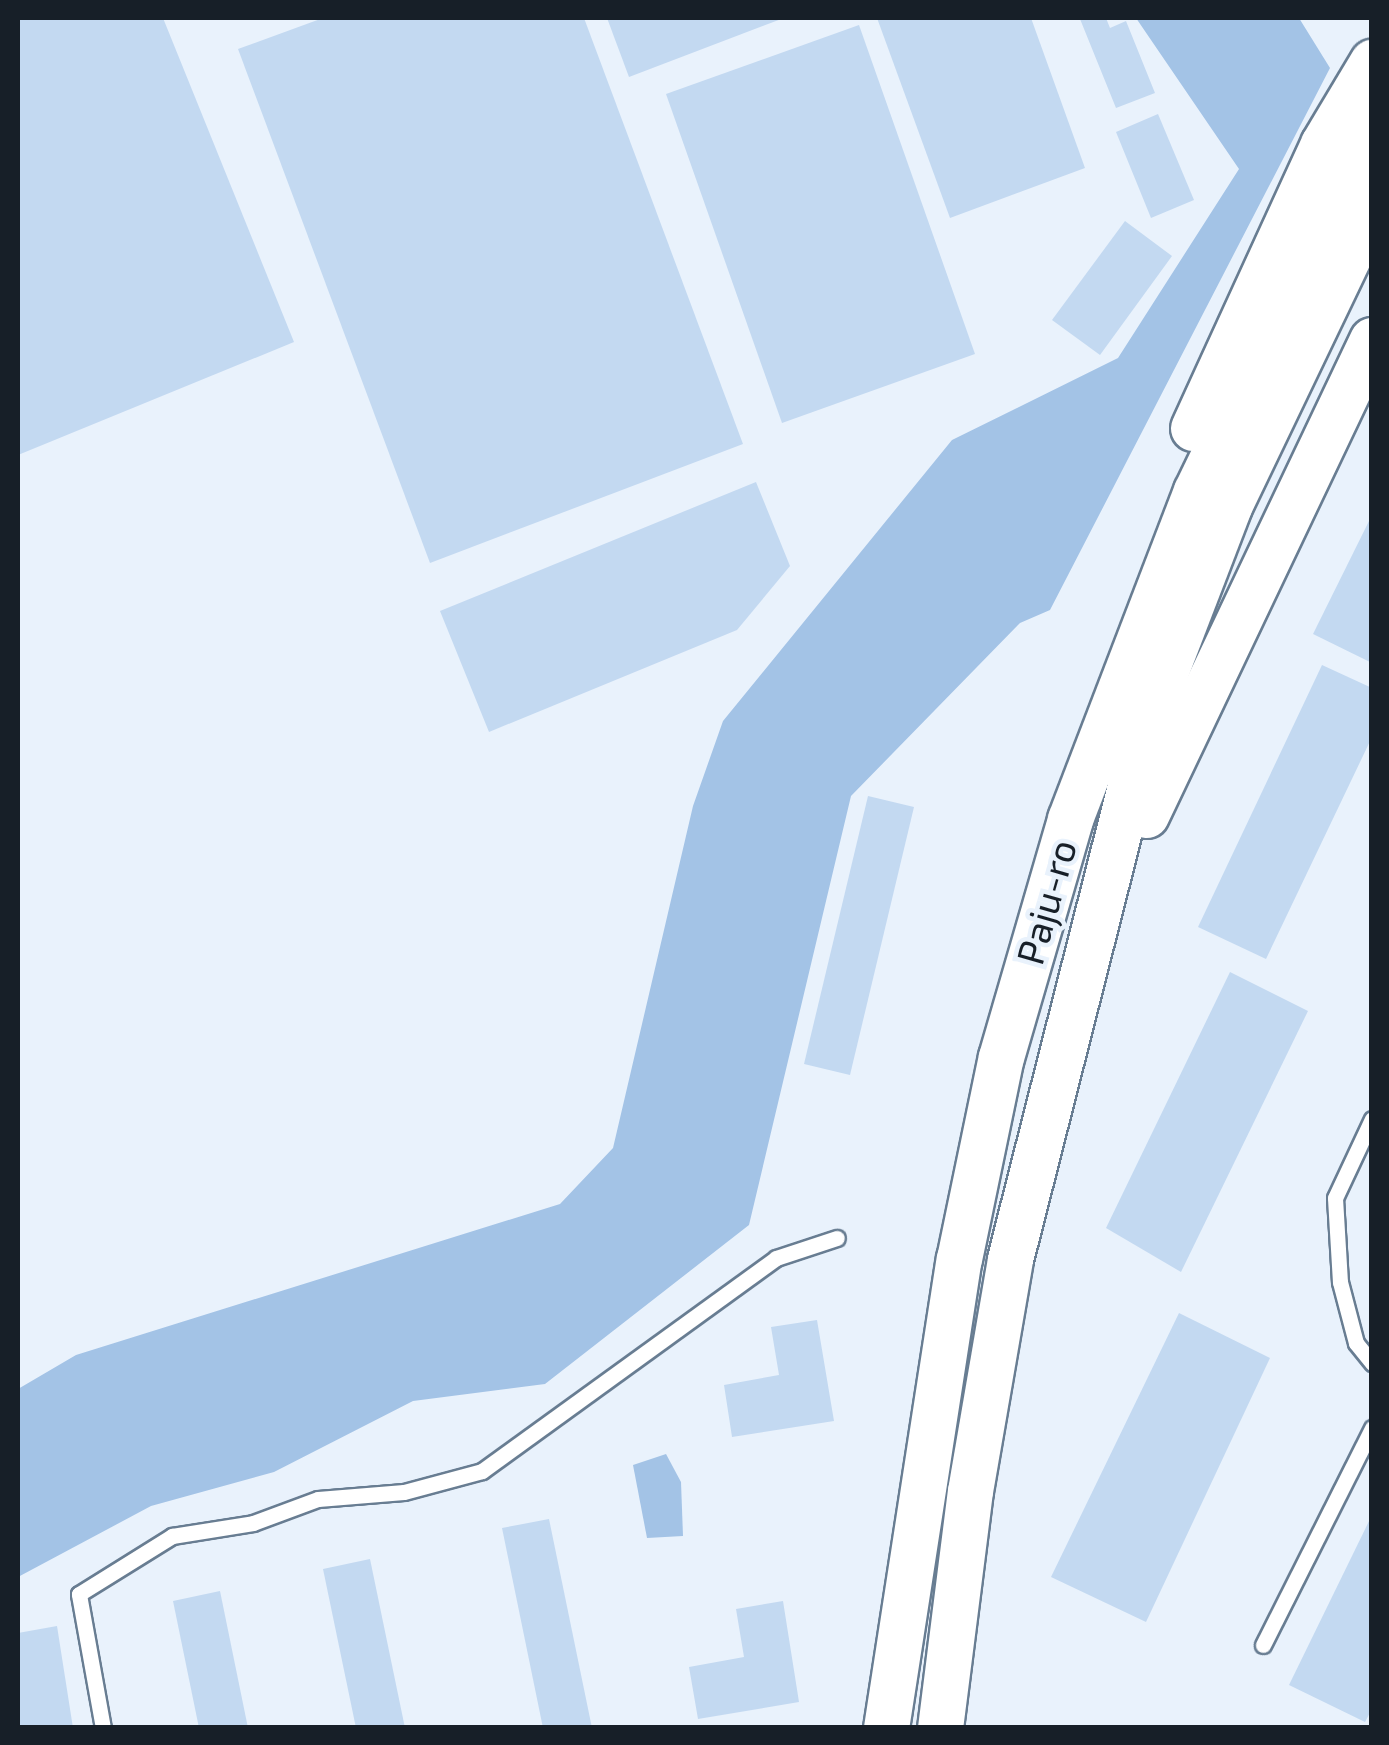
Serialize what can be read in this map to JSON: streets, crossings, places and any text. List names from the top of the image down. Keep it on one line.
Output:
{"streets":{"main road":["Paju-ro"]}}
